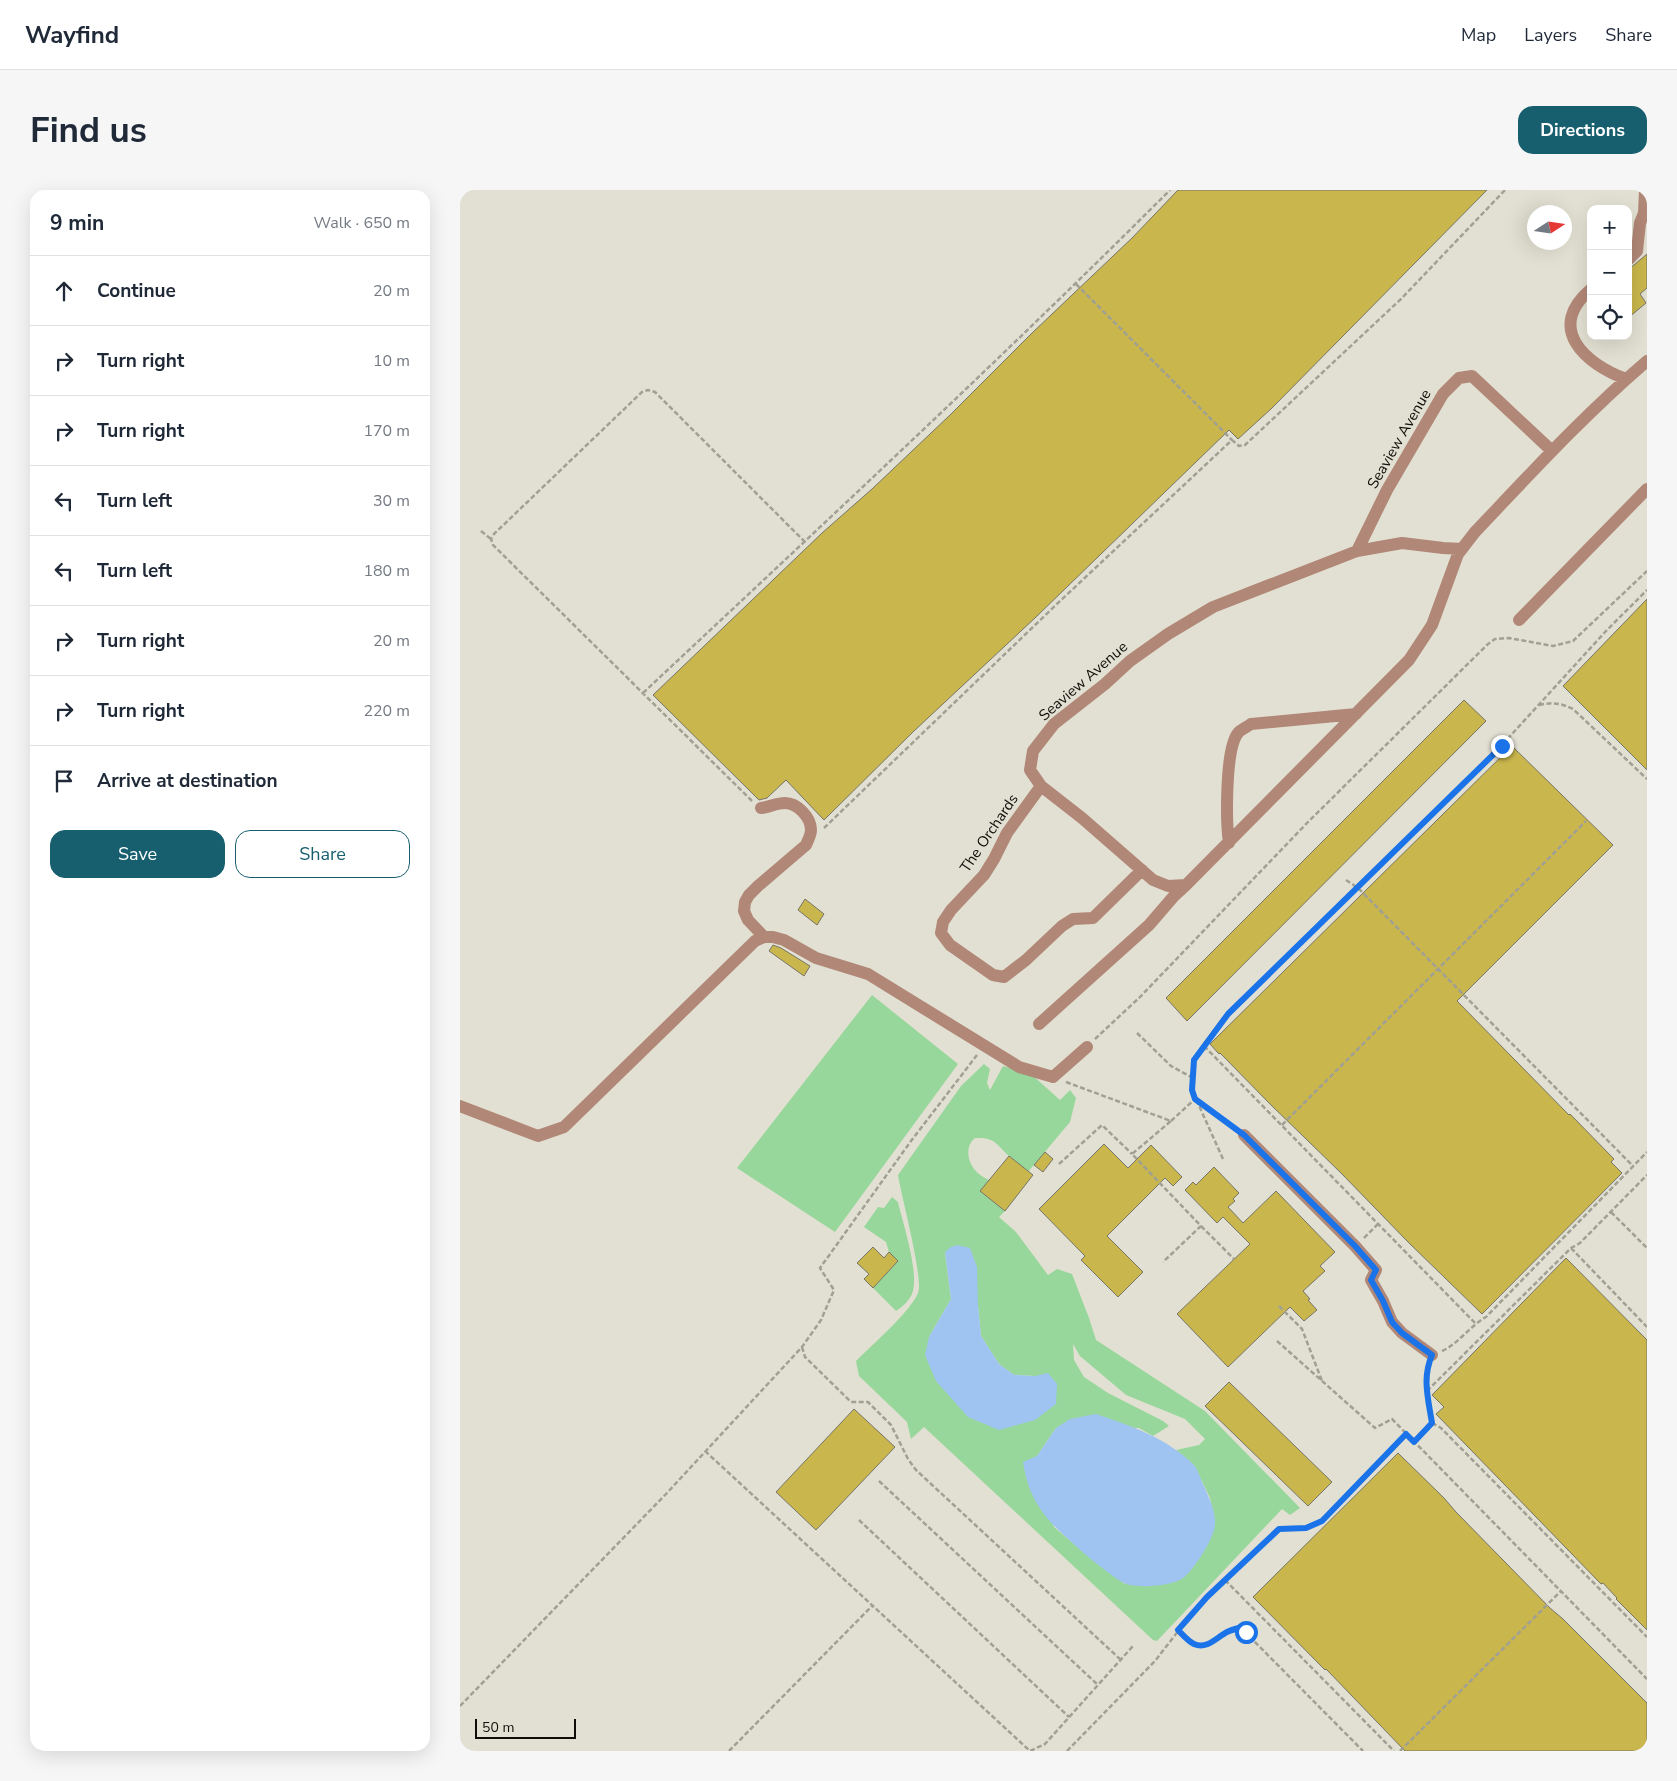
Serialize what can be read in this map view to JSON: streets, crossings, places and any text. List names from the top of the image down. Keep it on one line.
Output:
{"streets":{"street":["Seaview Avenue","The Orchards"]},"crossings":[["Seaview Avenue","The Orchards"]],"scale_bar":"50 m","north":"right","page":{"header":"Wayfind","nav":["Map","Layers","Share"],"buttons":["Directions",["Save","Share"]],"title":"Find us","heading":["9 min","Walk · 650 m"],"map_buttons":["+","−"],"list":[["Continue","20 m"],["Turn right","10 m"],["Turn right","170 m"],["Turn left","30 m"],["Turn left","180 m"],["Turn right","20 m"],["Turn right","220 m"],"Arrive at destination"],"scale":"50 m"}}
